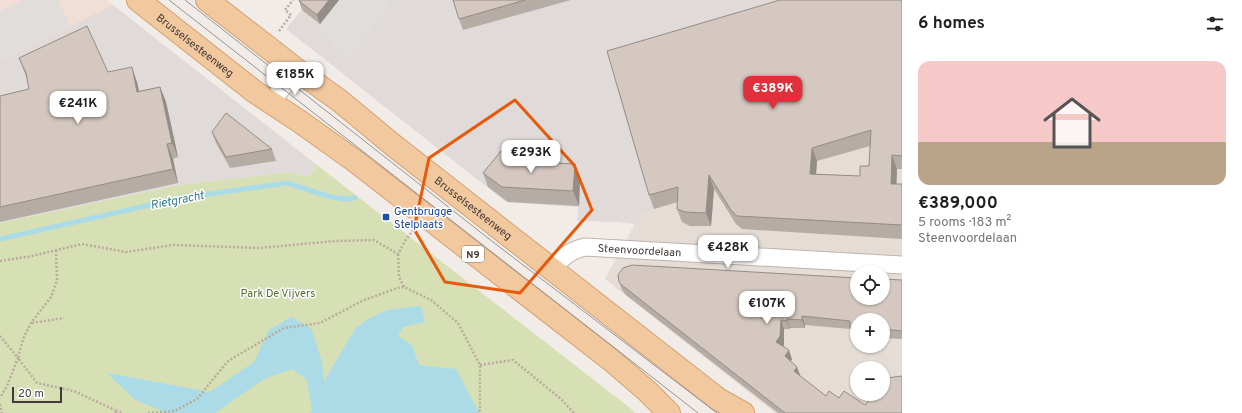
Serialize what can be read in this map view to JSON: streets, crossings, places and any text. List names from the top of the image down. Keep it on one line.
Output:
{"streets":{"main road":["Brusselsesteenweg","N9"],"street":["Steenvoordelaan"]},"crossings":[["Brusselsesteenweg","Steenvoordelaan"]],"water":["Rietgracht"],"parks":["Park De Vijvers"],"places":{"transit":["Gentbrugge Stelplaats"]},"scale_bar":"20 m","page":{"heading":"6 homes","list":[{"name":"€389,000","note":"5 rooms · 183 m² · Steenvoordelaan"}],"price":["€185K","€389K","€241K","€293K","€428K","€107K"],"map_buttons":["+","−"],"scale":"20 m"}}
